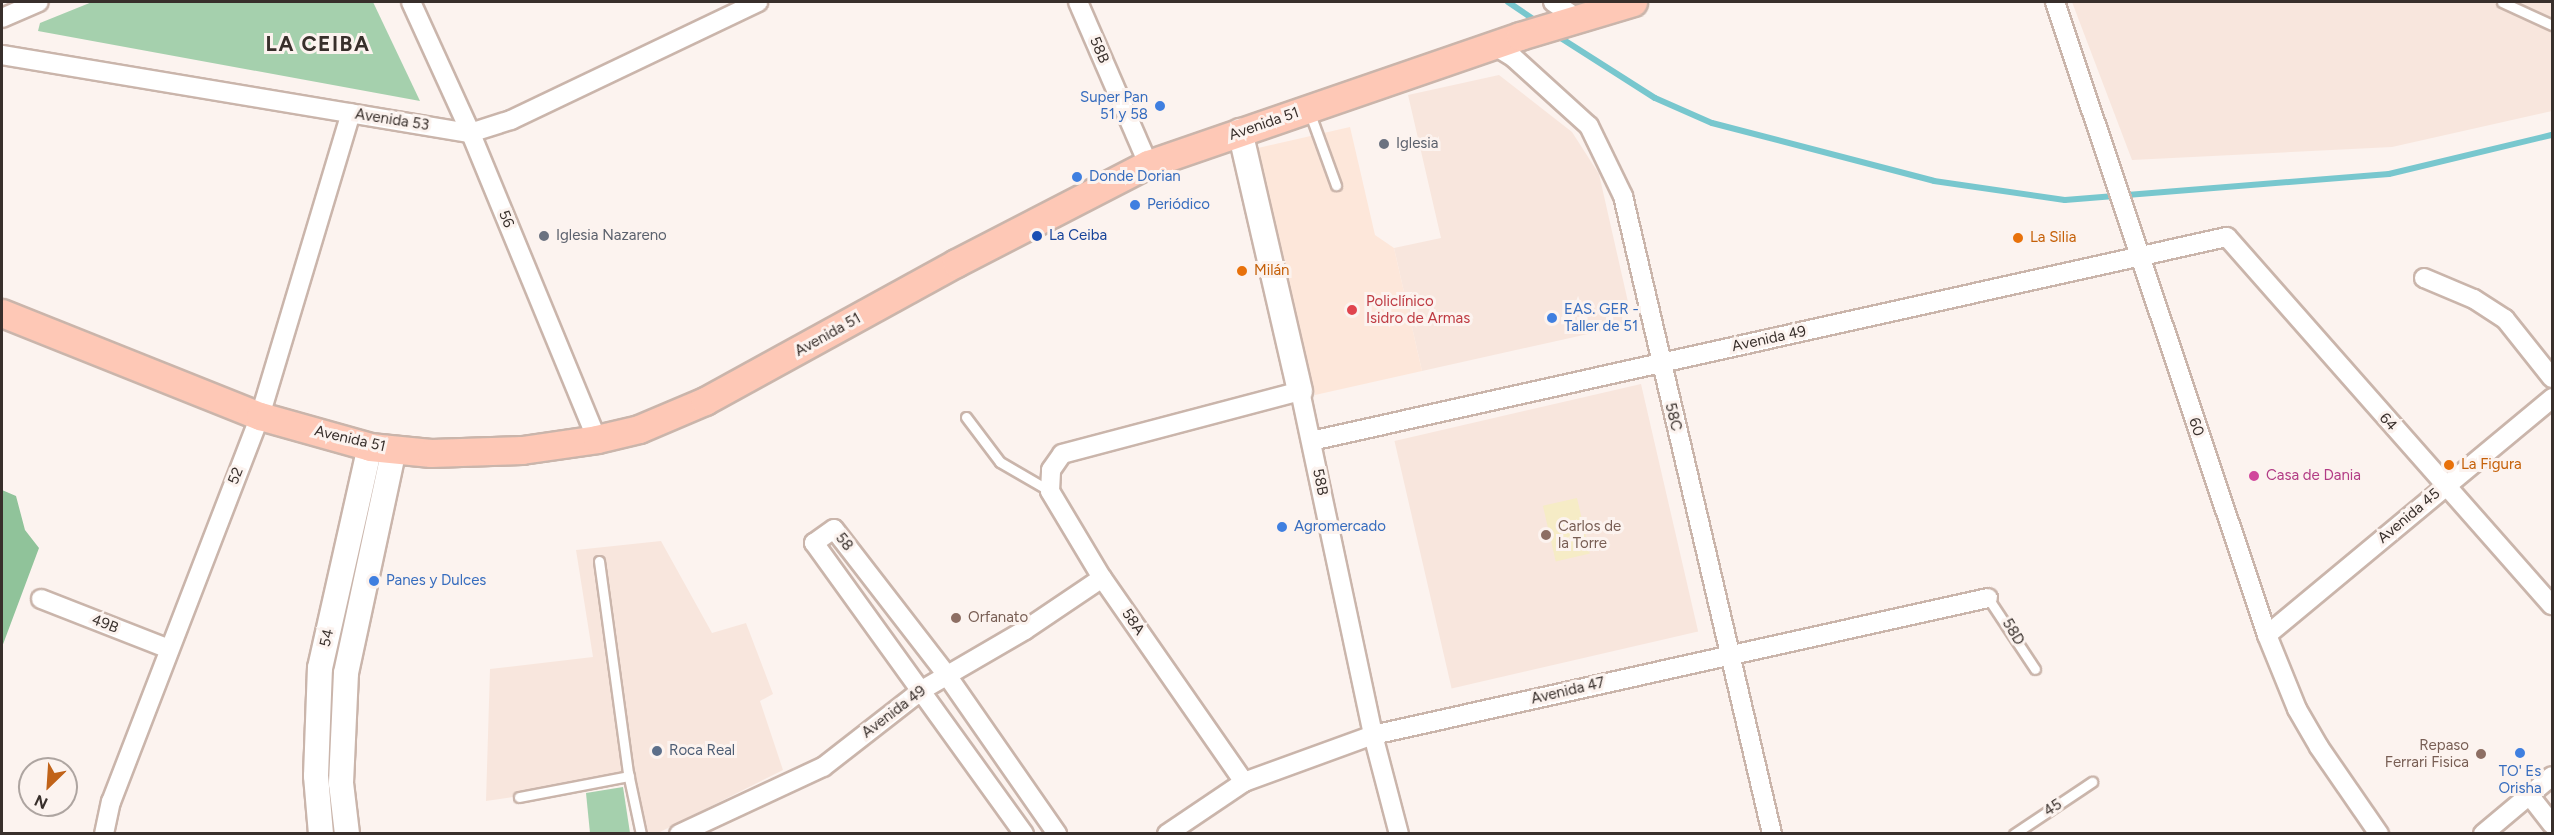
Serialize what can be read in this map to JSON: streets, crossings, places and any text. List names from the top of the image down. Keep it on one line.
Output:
{"streets":{"main road":["Avenida 51"],"street":["58B","Avenida 53","56","Avenida 49","58C","64","60","52","Avenida 45","58","58A","49B","54","Avenida 47"],"lane":["58D","45"]},"crossings":[["58B","Avenida 51"],["58B","Avenida 49"],["58B","Avenida 47"],["Avenida 53","56"],["Avenida 53","52"],["Avenida 51","56"],["Avenida 51","58C"],["Avenida 51","52"],["Avenida 51","54"],["Avenida 49","58C"],["Avenida 49","64"],["Avenida 49","60"],["Avenida 49","58"],["Avenida 49","58A"],["58C","Avenida 47"],["64","Avenida 45"],["60","Avenida 45"],["52","49B"],["58A","Avenida 47"],["58D","Avenida 47"]],"districts":["LA CEIBA"],"places":["Super Pan 51 y 58","Iglesia","Donde Dorian","Periódico","Iglesia Nazareno","La Ceiba","La Silia","Milán","Policlínico Isidro de Armas","EAS. GER - Taller de 51","La Figura","Casa de Dania","Agromercado","Carlos de la Torre","Panes y Dulces","Orfanato","Roca Real","TO' Es Orisha","Repaso Ferrari Fisica"],"north":"bottom left"}
